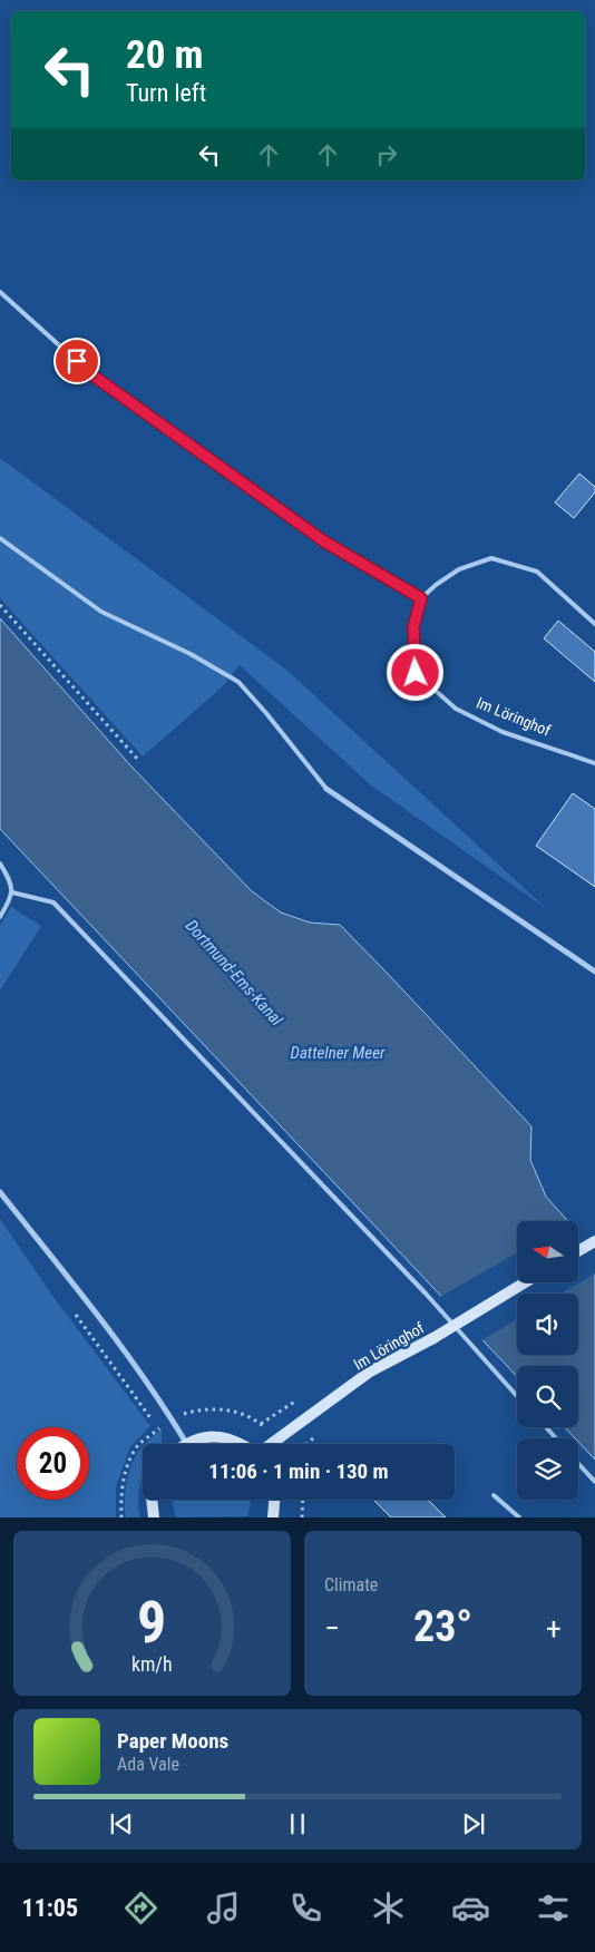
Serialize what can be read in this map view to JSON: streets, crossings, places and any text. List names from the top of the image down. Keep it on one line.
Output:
{"streets":{"street":["Im Löringhof"]},"water":["Dortmund-Ems-Kanal","Dattelner Meer"],"north":"left","page":{"turn":["20 m","Turn left"],"limit":"20","trip":"11:06 · 1 min · 130 m","tile":"Climate","heat":["−","23°","+"],"song":["Paper Moons","Ada Vale"],"tabs":"11:05","gauge":["9","km/h"]}}
